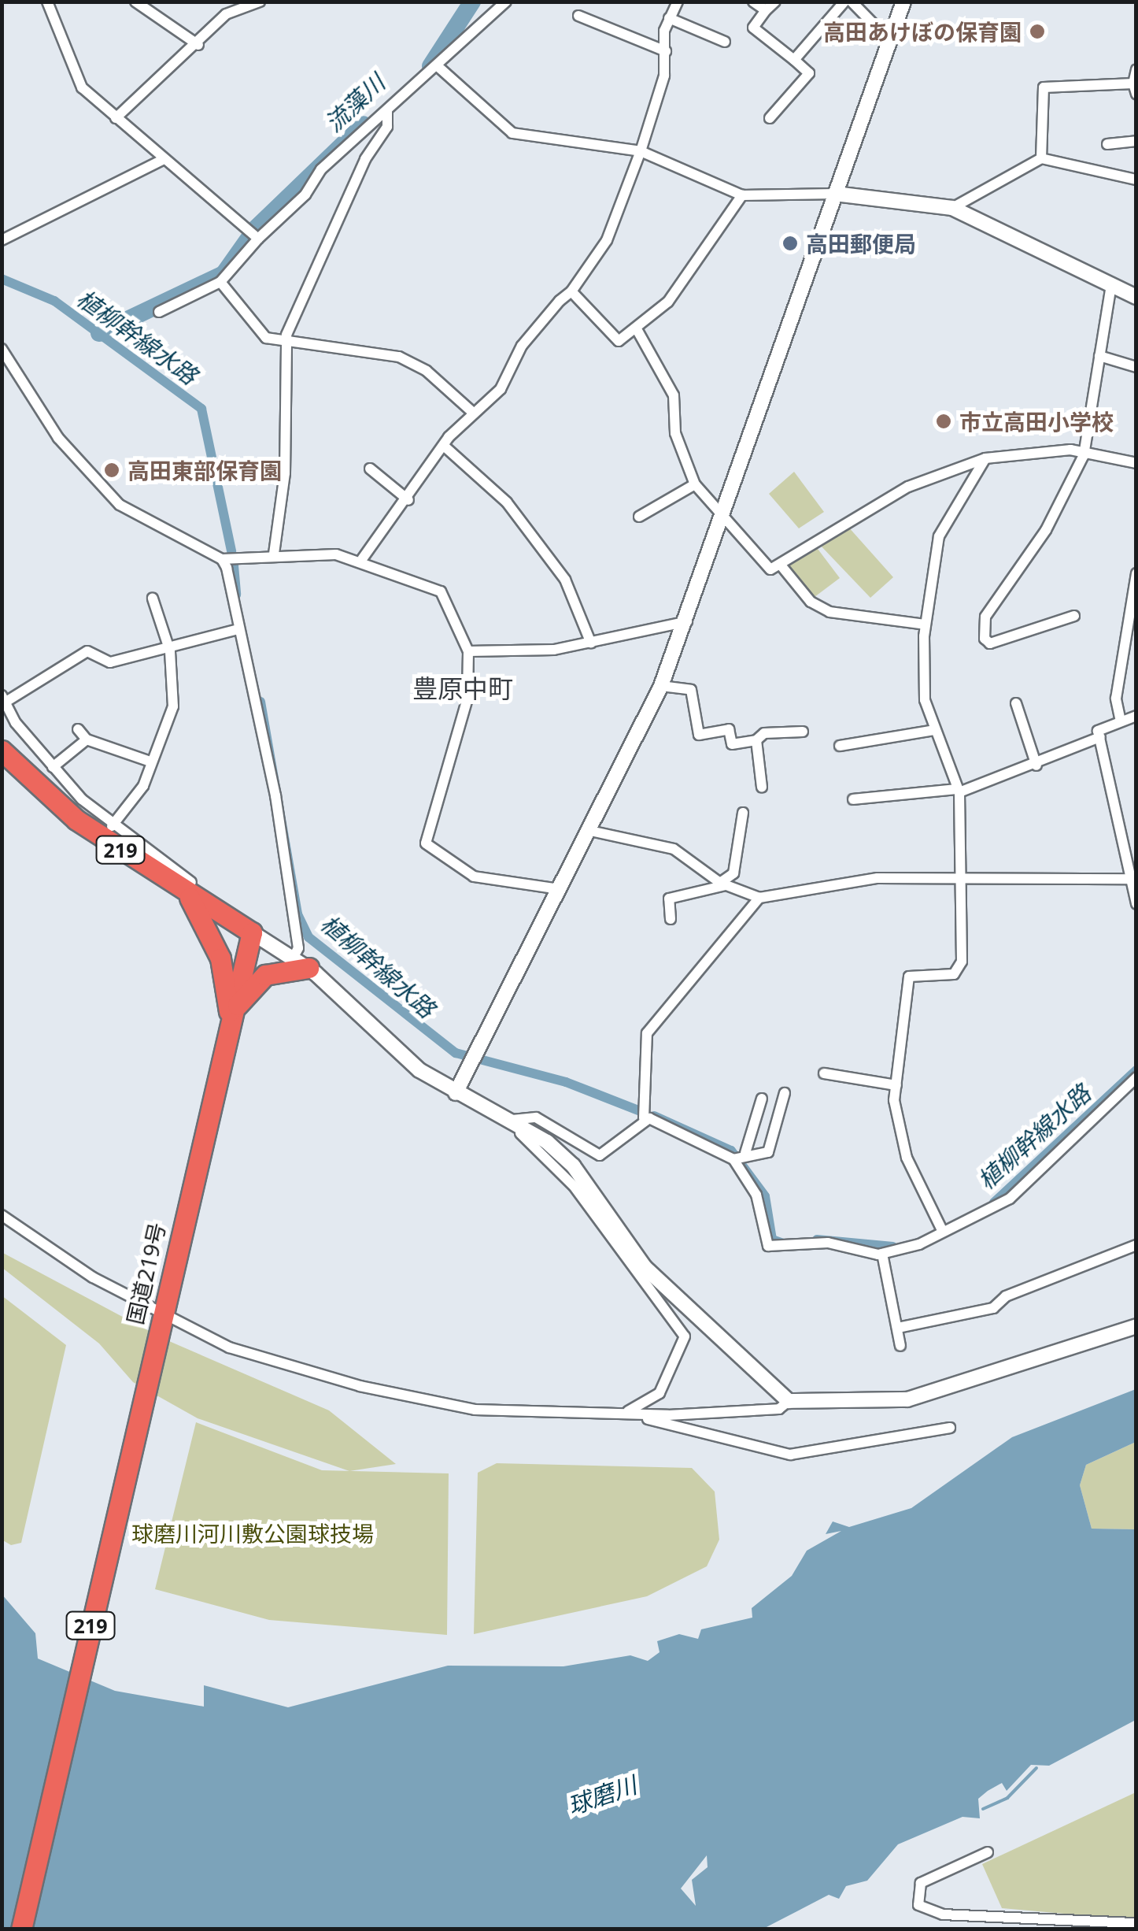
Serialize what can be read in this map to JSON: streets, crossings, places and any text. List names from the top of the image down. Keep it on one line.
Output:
{"streets":{"highway":["219","国道219号"]},"crossings":[["219","国道219号"]],"districts":["豊原中町"],"water":["流藻川","植柳幹線水路","球磨川"],"parks":["球磨川河川敷公園球技場"],"places":["高田あけぼの保育園","高田郵便局","市立高田小学校","高田東部保育園"]}
